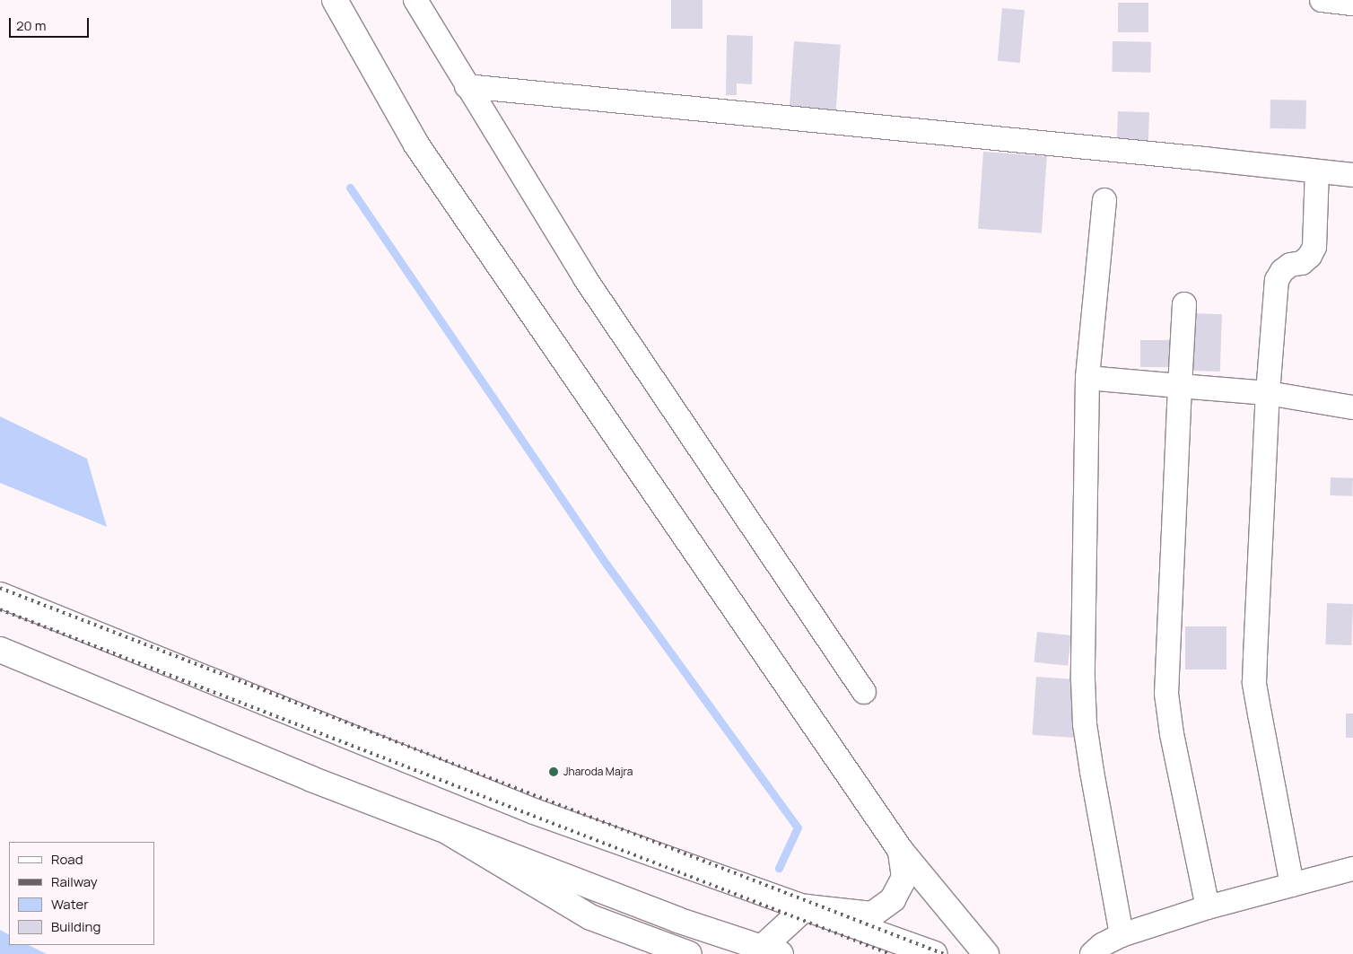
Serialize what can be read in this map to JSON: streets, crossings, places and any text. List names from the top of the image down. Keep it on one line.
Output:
{"places":["Jharoda Majra"],"legend":["Road","Railway","Water","Building"],"scale_bar":"20 m"}
